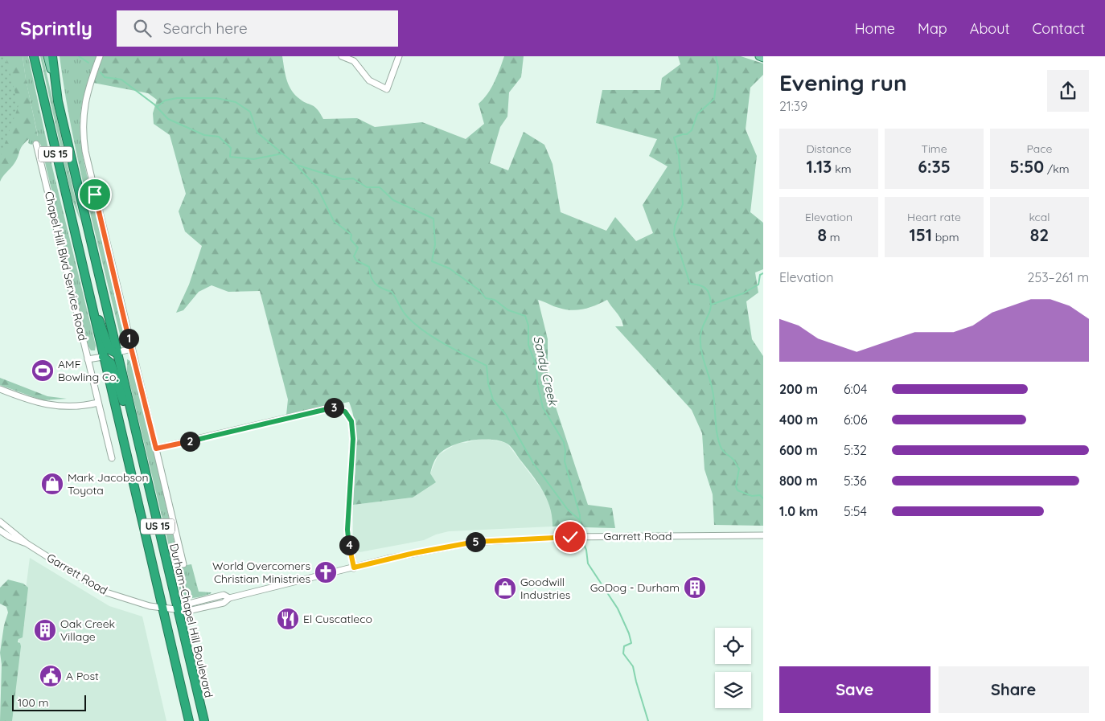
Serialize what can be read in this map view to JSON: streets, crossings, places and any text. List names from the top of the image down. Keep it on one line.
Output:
{"streets":{"highway":["US 15","Durham-Chapel Hill Boulevard"],"street":["Chapel Hill Blvd Service Road","Garrett Road"]},"crossings":[["US 15","Garrett Road"],["US 15","Durham-Chapel Hill Boulevard"],["Garrett Road","Durham-Chapel Hill Boulevard"]],"water":["Sandy Creek"],"places":{"sports":["AMF Bowling Co."],"shop":["Mark Jacobson Toyota","Goodwill Industries"],"church":["World Overcomers Christian Ministries"],"building":["GoDog - Durham","Oak Creek Village"],"restaurant":["El Cuscatleco"],"public building":["A Post"]},"scale_bar":"100 m","page":{"header":"Sprintly","search":"Search here","nav":["Home","Map","About","Contact"],"heading":["Evening run","21:39"],"stats":[["Distance","1.13 km"],["Time","6:35"],["Pace","5:50 /km"],["Elevation","8 m"],["Heart rate","151 bpm"],["kcal","82"]],"chart":["Elevation","253–261 m"],"pins":["1","3","2","5","4"],"list":[{"name":"200 m","note":"6:04"},{"name":"400 m","note":"6:06"},{"name":"600 m","note":"5:32"},{"name":"800 m","note":"5:36"},{"name":"1.0 km","note":"5:54"}],"buttons":["Save","Share"],"scale":"100 m"}}
